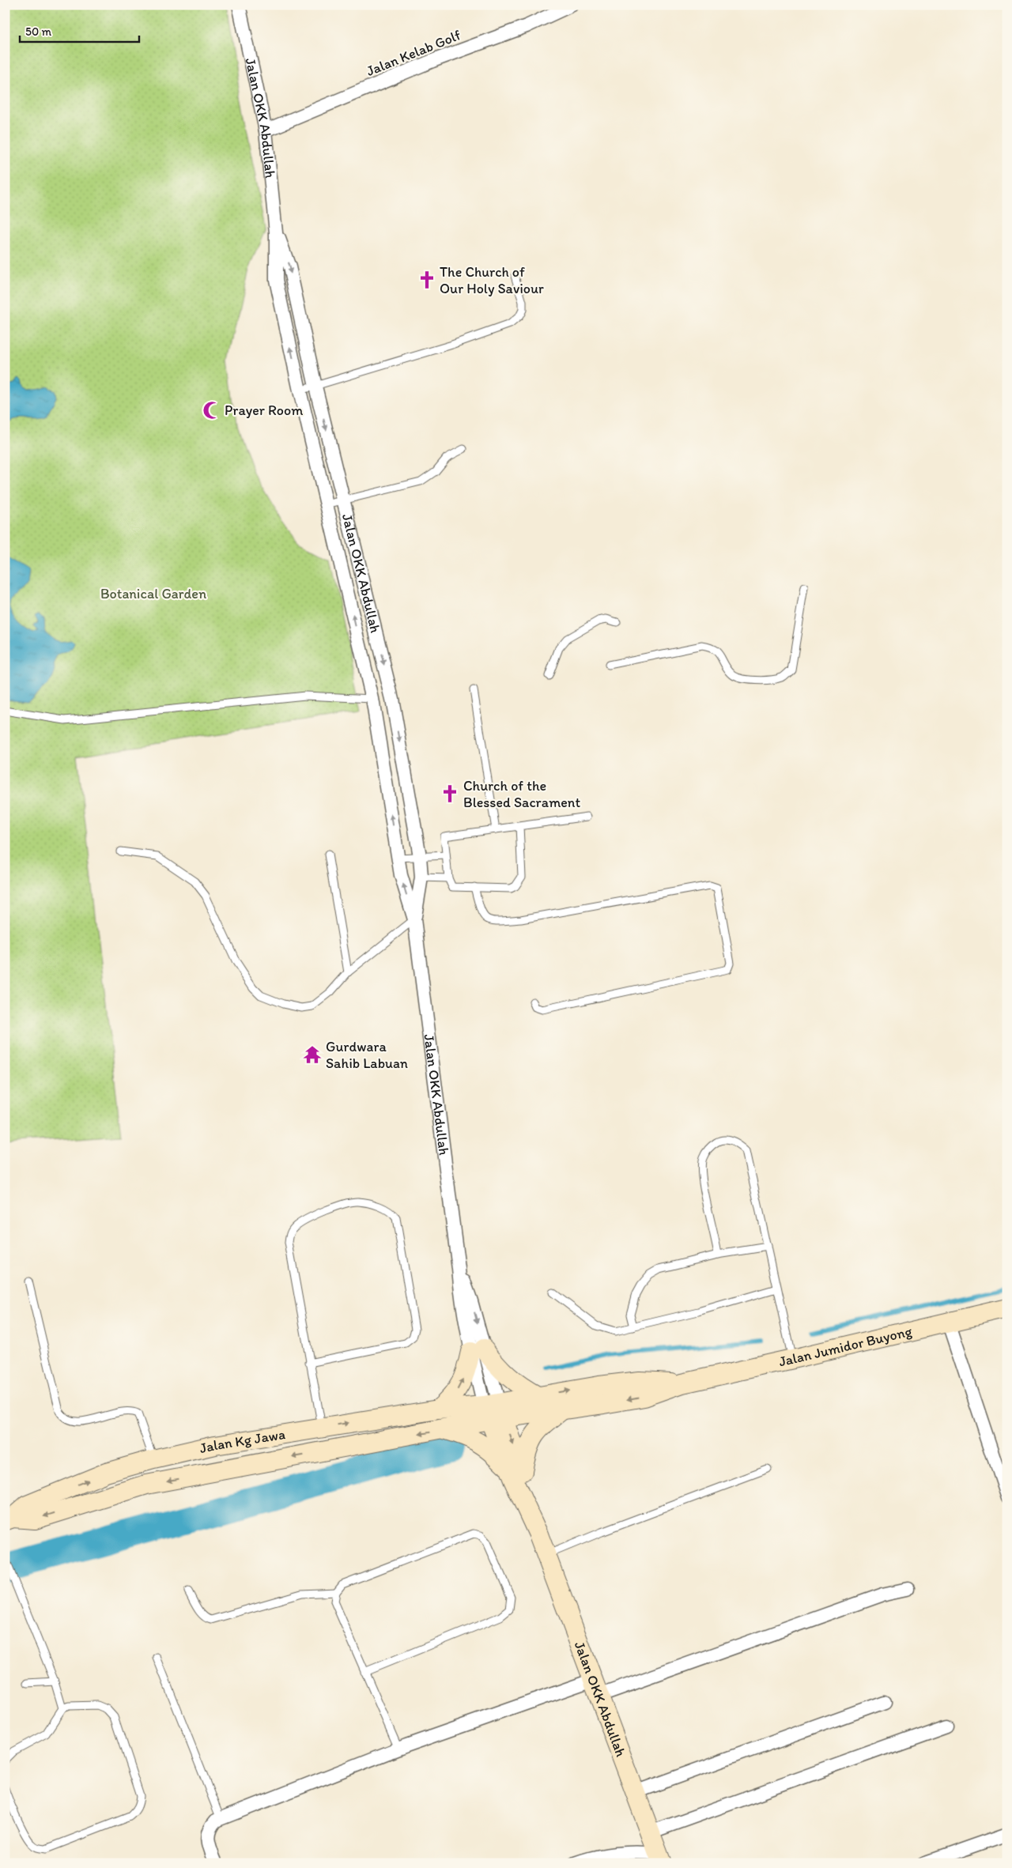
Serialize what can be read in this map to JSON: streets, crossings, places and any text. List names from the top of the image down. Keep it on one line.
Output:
{"streets":{"main road":["Jalan OKK Abdullah","Jalan Jumidor Buyong","Jalan Kg Jawa"],"street":["Jalan Kelab Golf"]},"crossings":[["Jalan Kelab Golf","Jalan OKK Abdullah"],["Jalan OKK Abdullah","Jalan Jumidor Buyong"],["Jalan OKK Abdullah","Jalan Kg Jawa"],["Jalan Jumidor Buyong","Jalan Kg Jawa"]],"parks":["Botanical Garden"],"places":{"church":["The Church of Our Holy Saviour","Church of the Blessed Sacrament"],"mosque":["Prayer Room"],"temple":["Gurdwara Sahib Labuan"]},"scale_bar":"50 m"}
